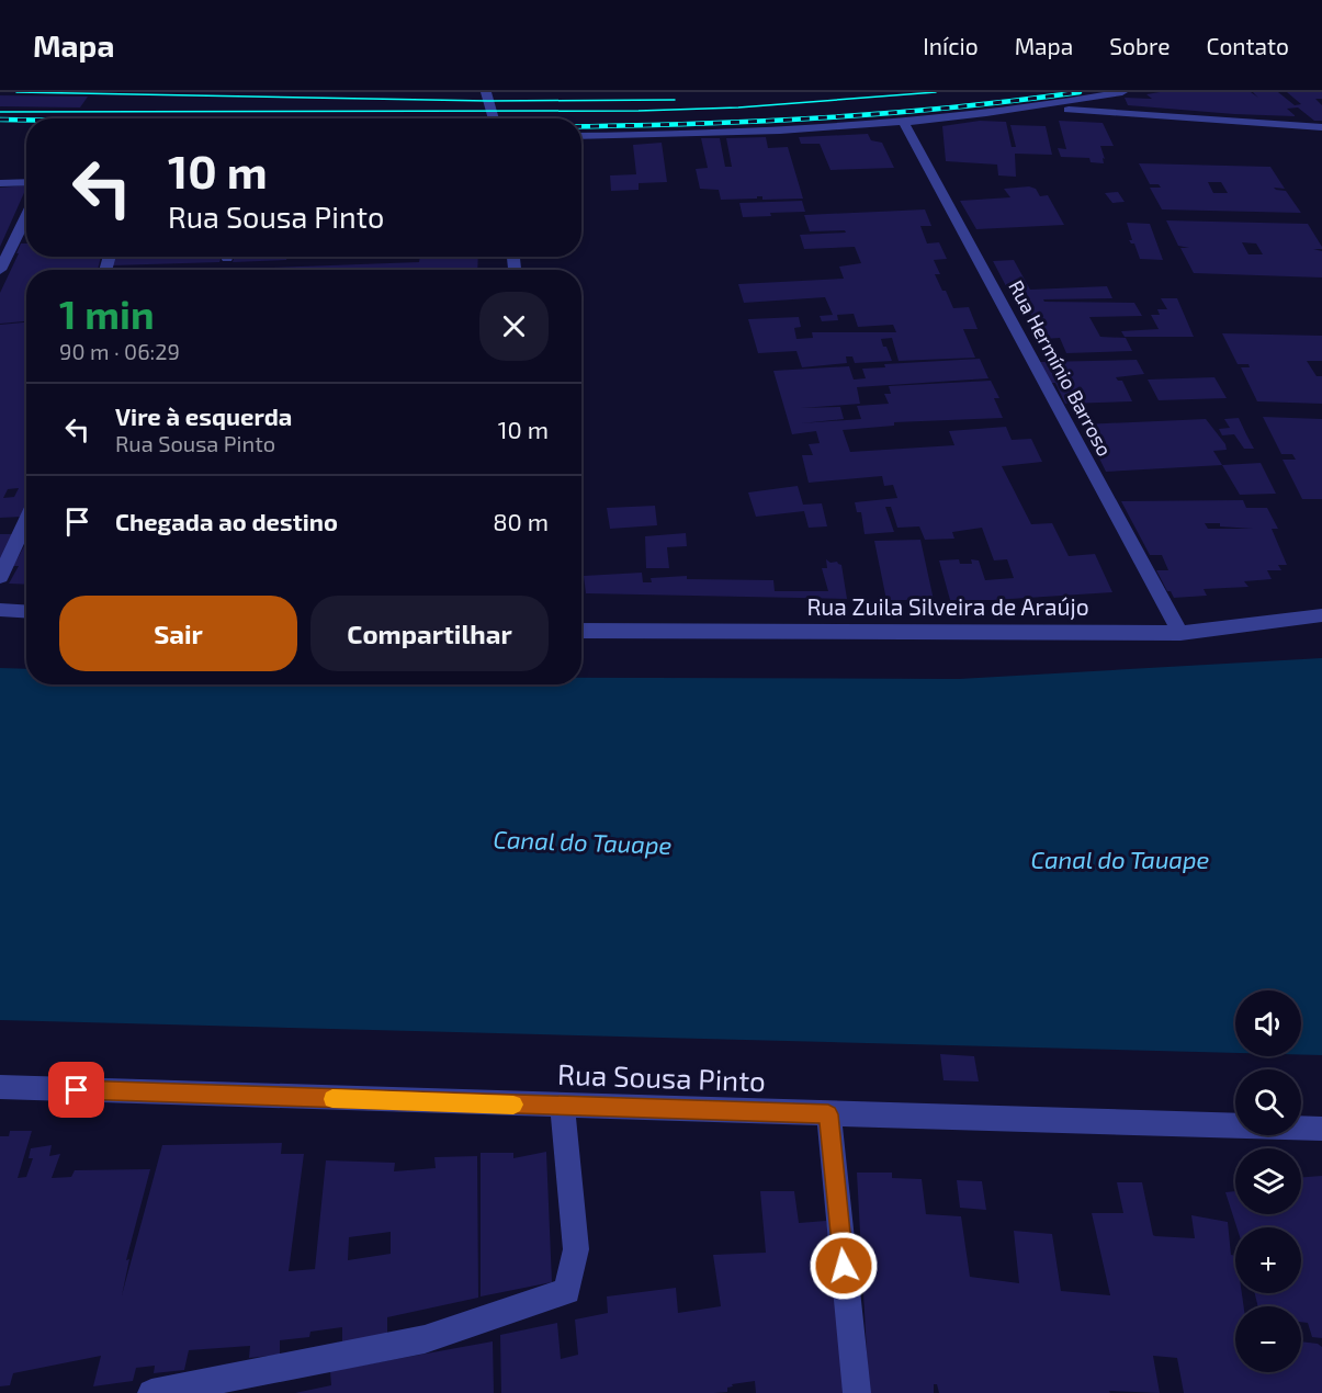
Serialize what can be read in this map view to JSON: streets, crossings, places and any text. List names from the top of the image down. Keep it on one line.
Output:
{"streets":{"street":["Rua Hermínio Barroso","Rua Zuila Silveira de Araújo","Rua Sousa Pinto"]},"crossings":[["Rua Hermínio Barroso","Rua Zuila Silveira de Araújo"]],"water":["Canal do Tauape"],"page":{"header":"Mapa","nav":["Início","Mapa","Sobre","Contato"],"turn":["10 m","Rua Sousa Pinto"],"heading":["1 min","90 m · 06:29"],"list":[{"name":"Vire à esquerda","note":"Rua Sousa Pinto","value":"10 m"},{"name":"Chegada ao destino","value":"80 m"}],"buttons":["Sair","Compartilhar"],"map_buttons":["+","−"]}}
